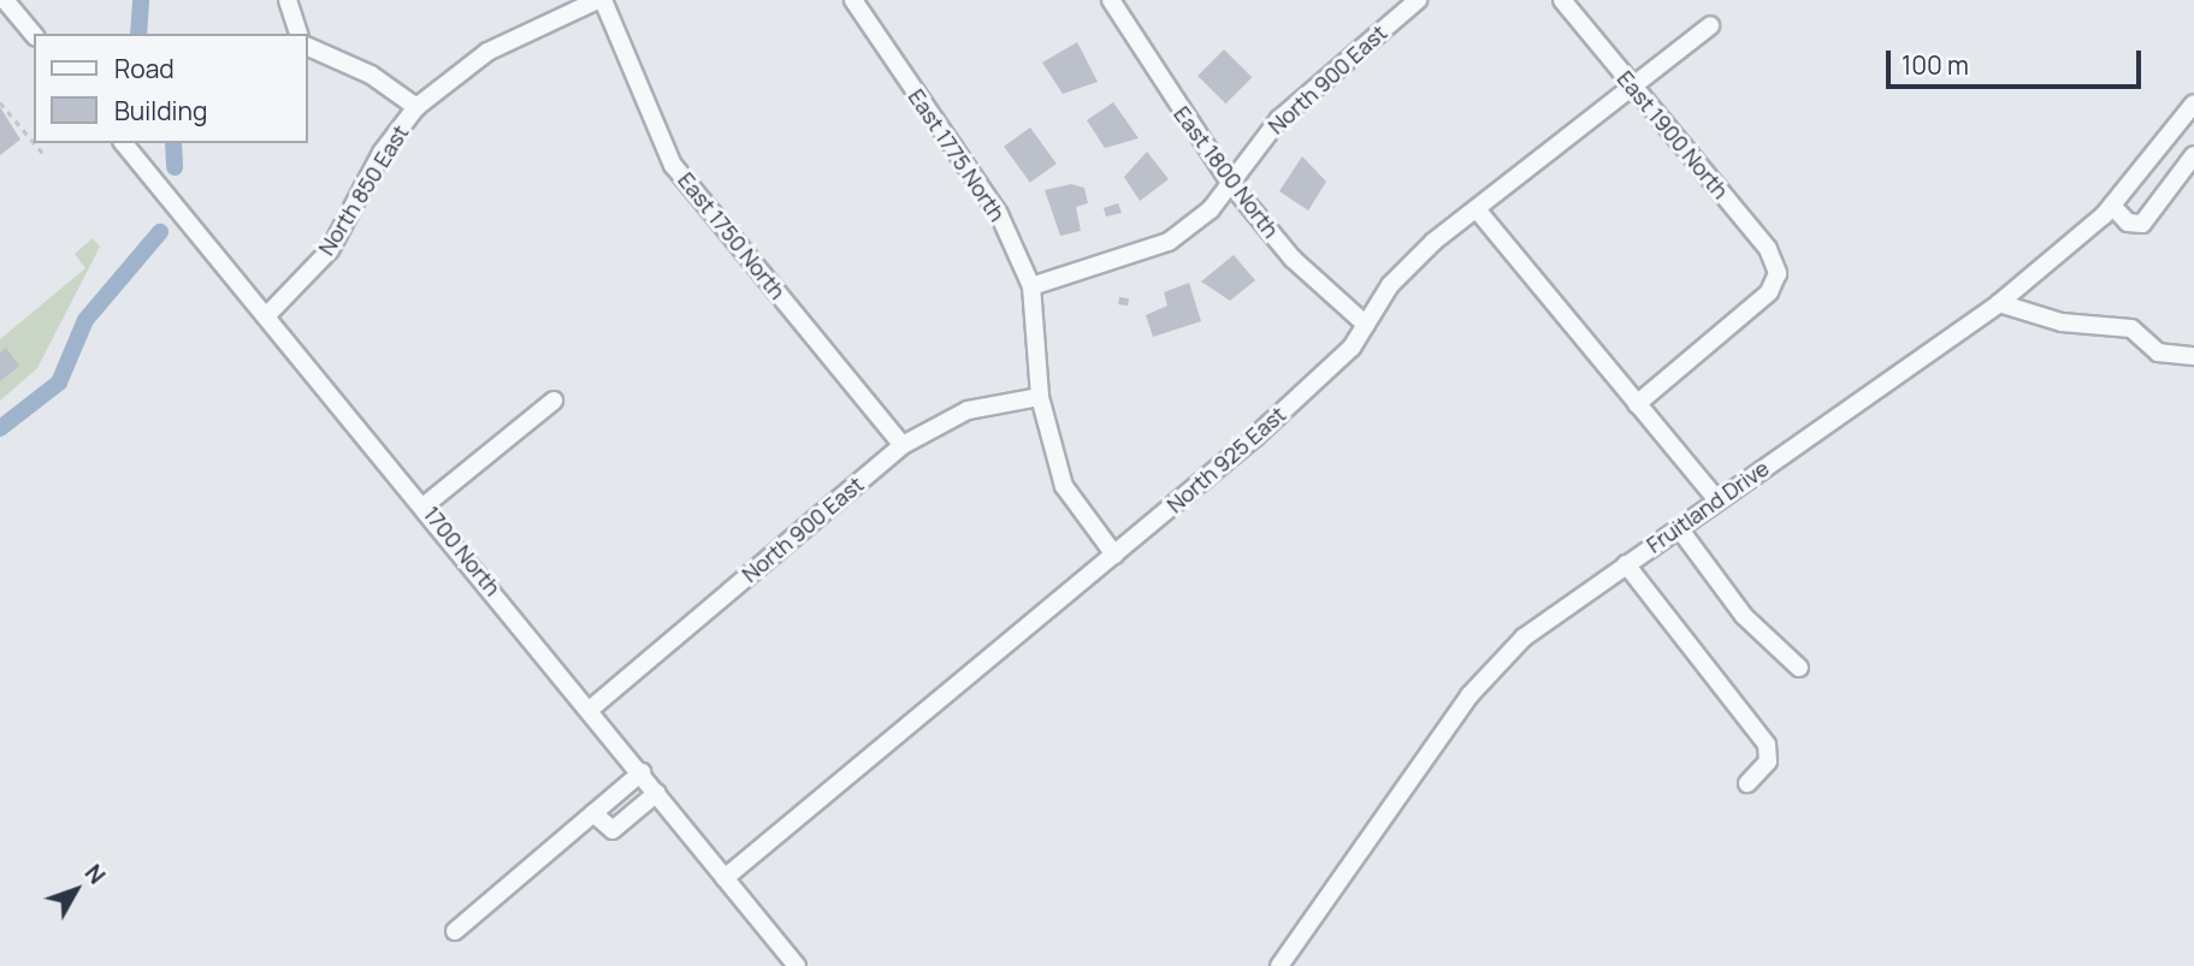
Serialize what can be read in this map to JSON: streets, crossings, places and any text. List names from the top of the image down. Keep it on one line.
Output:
{"streets":{"street":["North 900 East","East 1900 North","East 1775 North","East 1800 North","North 850 East","East 1750 North","North 925 East","Fruitland Drive","1700 North"]},"crossings":[["North 900 East","East 1775 North"],["North 900 East","East 1800 North"],["North 900 East","East 1750 North"],["North 900 East","1700 North"],["East 1900 North","North 925 East"],["East 1775 North","North 925 East"],["East 1800 North","North 925 East"],["North 850 East","East 1750 North"],["North 850 East","1700 North"],["North 925 East","1700 North"]],"legend":["Road","Building"],"scale_bar":"100 m","north":"top right"}
